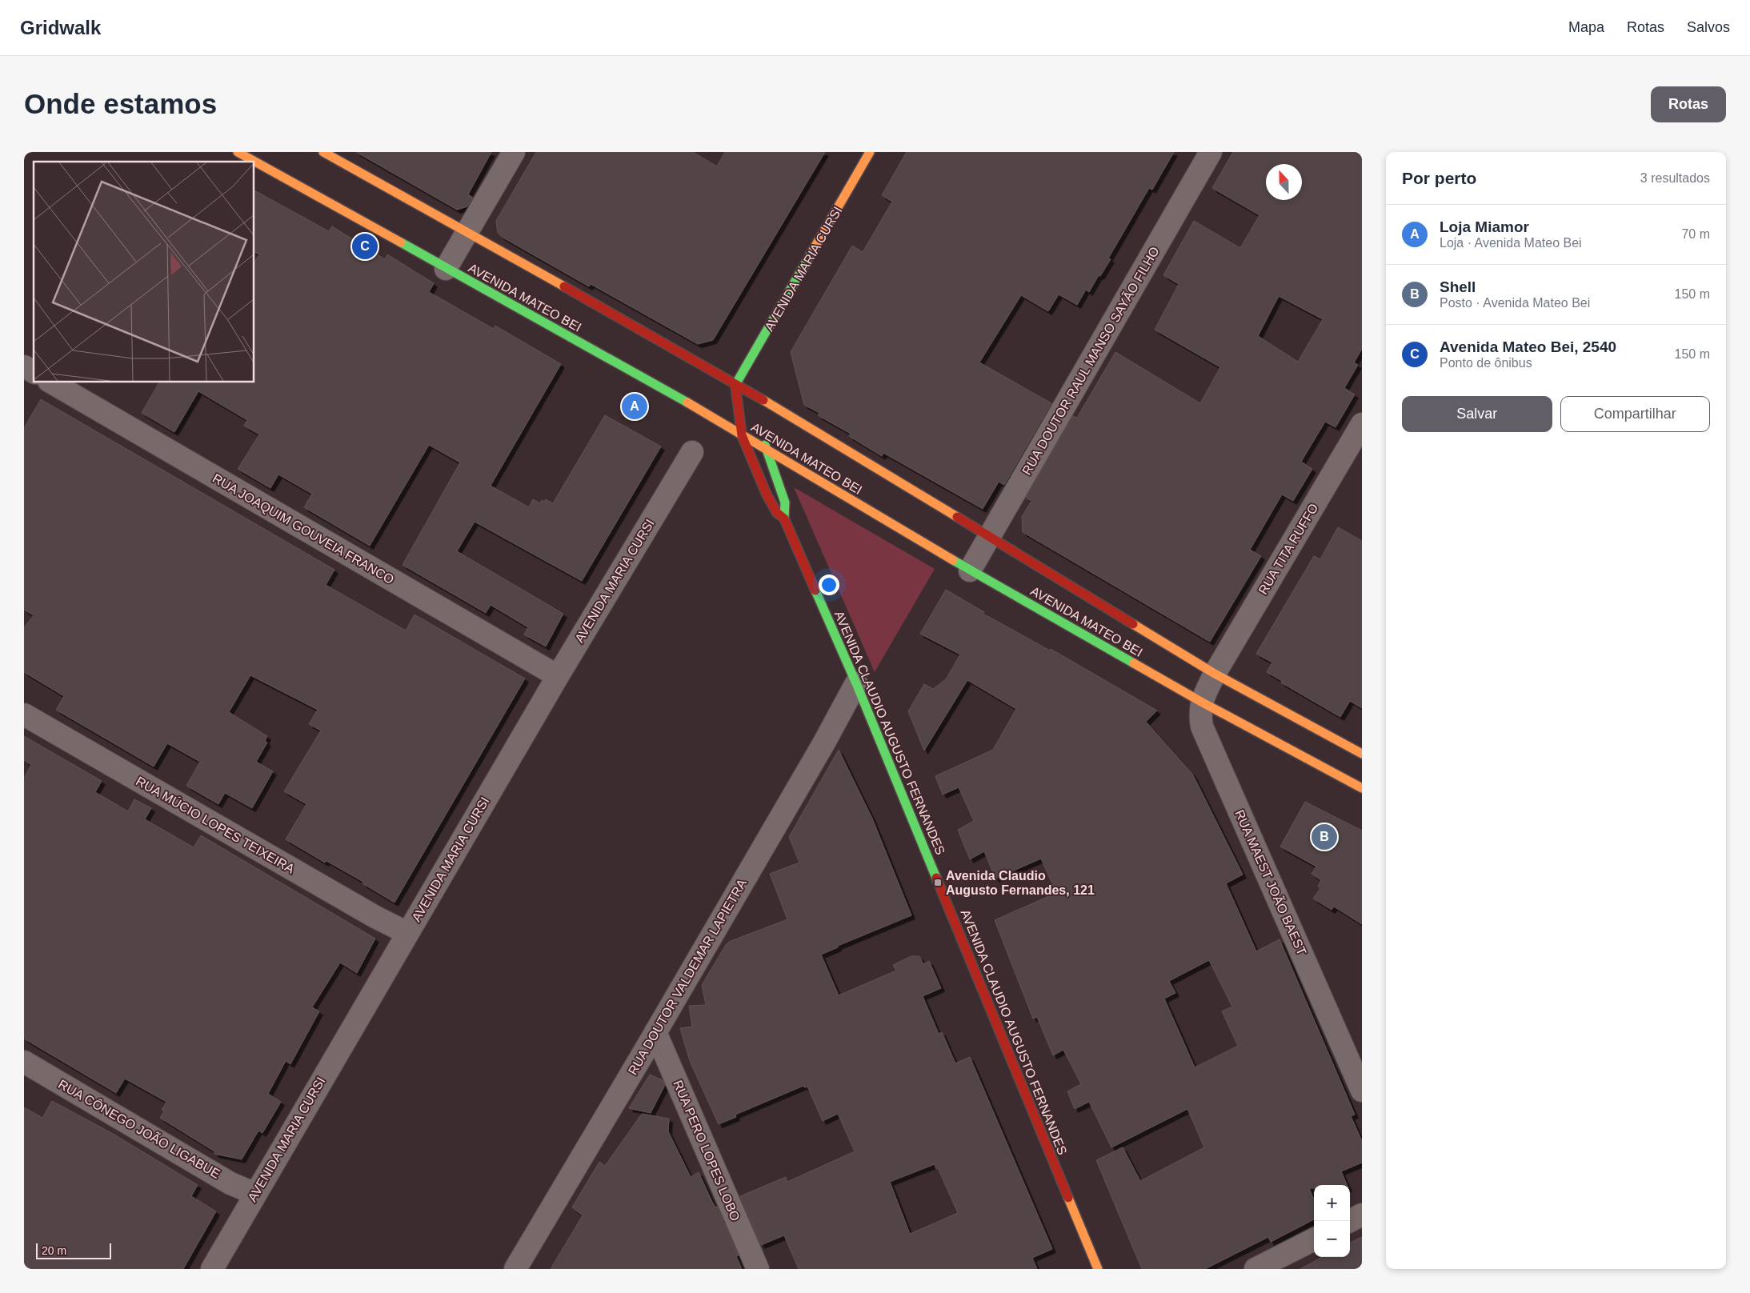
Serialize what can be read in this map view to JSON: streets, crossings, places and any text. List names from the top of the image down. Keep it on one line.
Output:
{"streets":{"main road":["AVENIDA MARIA CURSI","AVENIDA MATEO BEI","AVENIDA CLAUDIO AUGUSTO FERNANDES"],"street":["RUA DOUTOR RAUL MANSO SAYÃO FILHO","RUA JOAQUIM GOUVEIA FRANCO","RUA TITA RUFFO","RUA MÚCIO LOPES TEIXEIRA","RUA MAEST JOÃO BAEST","RUA DOUTOR VALDEMAR LAPIETRA","RUA CÔNEGO JOÃO LIGABUE","RUA PERO LOPES LOBO"]},"crossings":[["AVENIDA MARIA CURSI","AVENIDA MATEO BEI"],["AVENIDA MARIA CURSI","RUA JOAQUIM GOUVEIA FRANCO"],["AVENIDA MARIA CURSI","AVENIDA CLAUDIO AUGUSTO FERNANDES"],["AVENIDA MARIA CURSI","RUA MÚCIO LOPES TEIXEIRA"],["AVENIDA MARIA CURSI","RUA CÔNEGO JOÃO LIGABUE"],["AVENIDA MATEO BEI","RUA DOUTOR RAUL MANSO SAYÃO FILHO"],["AVENIDA MATEO BEI","RUA TITA RUFFO"],["AVENIDA MATEO BEI","AVENIDA CLAUDIO AUGUSTO FERNANDES"],["AVENIDA MATEO BEI","RUA MAEST JOÃO BAEST"],["RUA TITA RUFFO","RUA MAEST JOÃO BAEST"],["AVENIDA CLAUDIO AUGUSTO FERNANDES","RUA DOUTOR VALDEMAR LAPIETRA"],["RUA DOUTOR VALDEMAR LAPIETRA","RUA PERO LOPES LOBO"]],"places":{"transit":["Avenida Claudio Augusto Fernandes, 121"]},"scale_bar":"20 m","north":"top","page":{"header":"Gridwalk","nav":["Mapa","Rotas","Salvos"],"buttons":["Rotas",["Salvar","Compartilhar"]],"title":"Onde estamos","heading":["Por perto","3 resultados"],"list":[{"mark":"A","name":"Loja Miamor","note":"Loja · Avenida Mateo Bei","value":"70 m"},{"mark":"B","name":"Shell","note":"Posto · Avenida Mateo Bei","value":"150 m"},{"mark":"C","name":"Avenida Mateo Bei, 2540","note":"Ponto de ônibus","value":"150 m"}],"pins":["C","A","B"],"map_buttons":["+","−"],"scale":"20 m"}}
